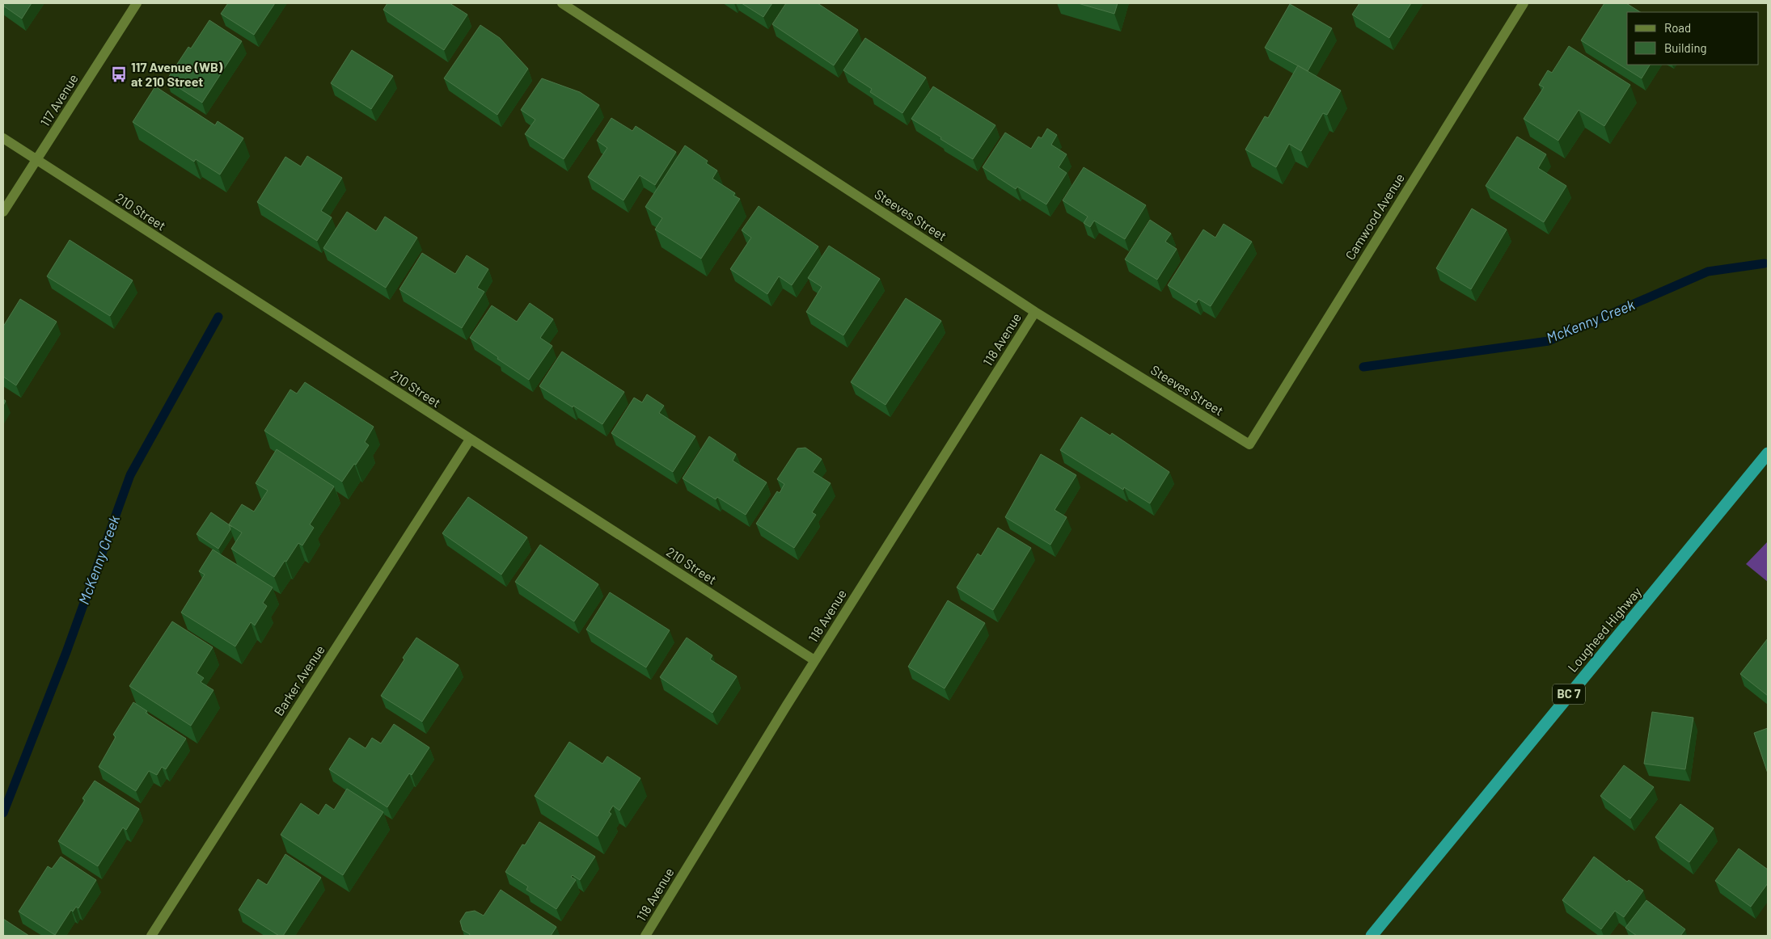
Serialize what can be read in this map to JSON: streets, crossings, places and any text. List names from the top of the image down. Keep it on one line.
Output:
{"streets":{"highway":["Lougheed Highway","BC 7"],"street":["117 Avenue","210 Street","Steeves Street","Camwood Avenue","118 Avenue","Barker Avenue"]},"crossings":[["117 Avenue","210 Street"],["210 Street","118 Avenue"],["210 Street","Barker Avenue"],["Steeves Street","Camwood Avenue"],["Steeves Street","118 Avenue"]],"water":["McKenny Creek"],"places":{"bus stop":["117 Avenue (WB) at 210 Street"]},"legend":["Road","Building"]}
